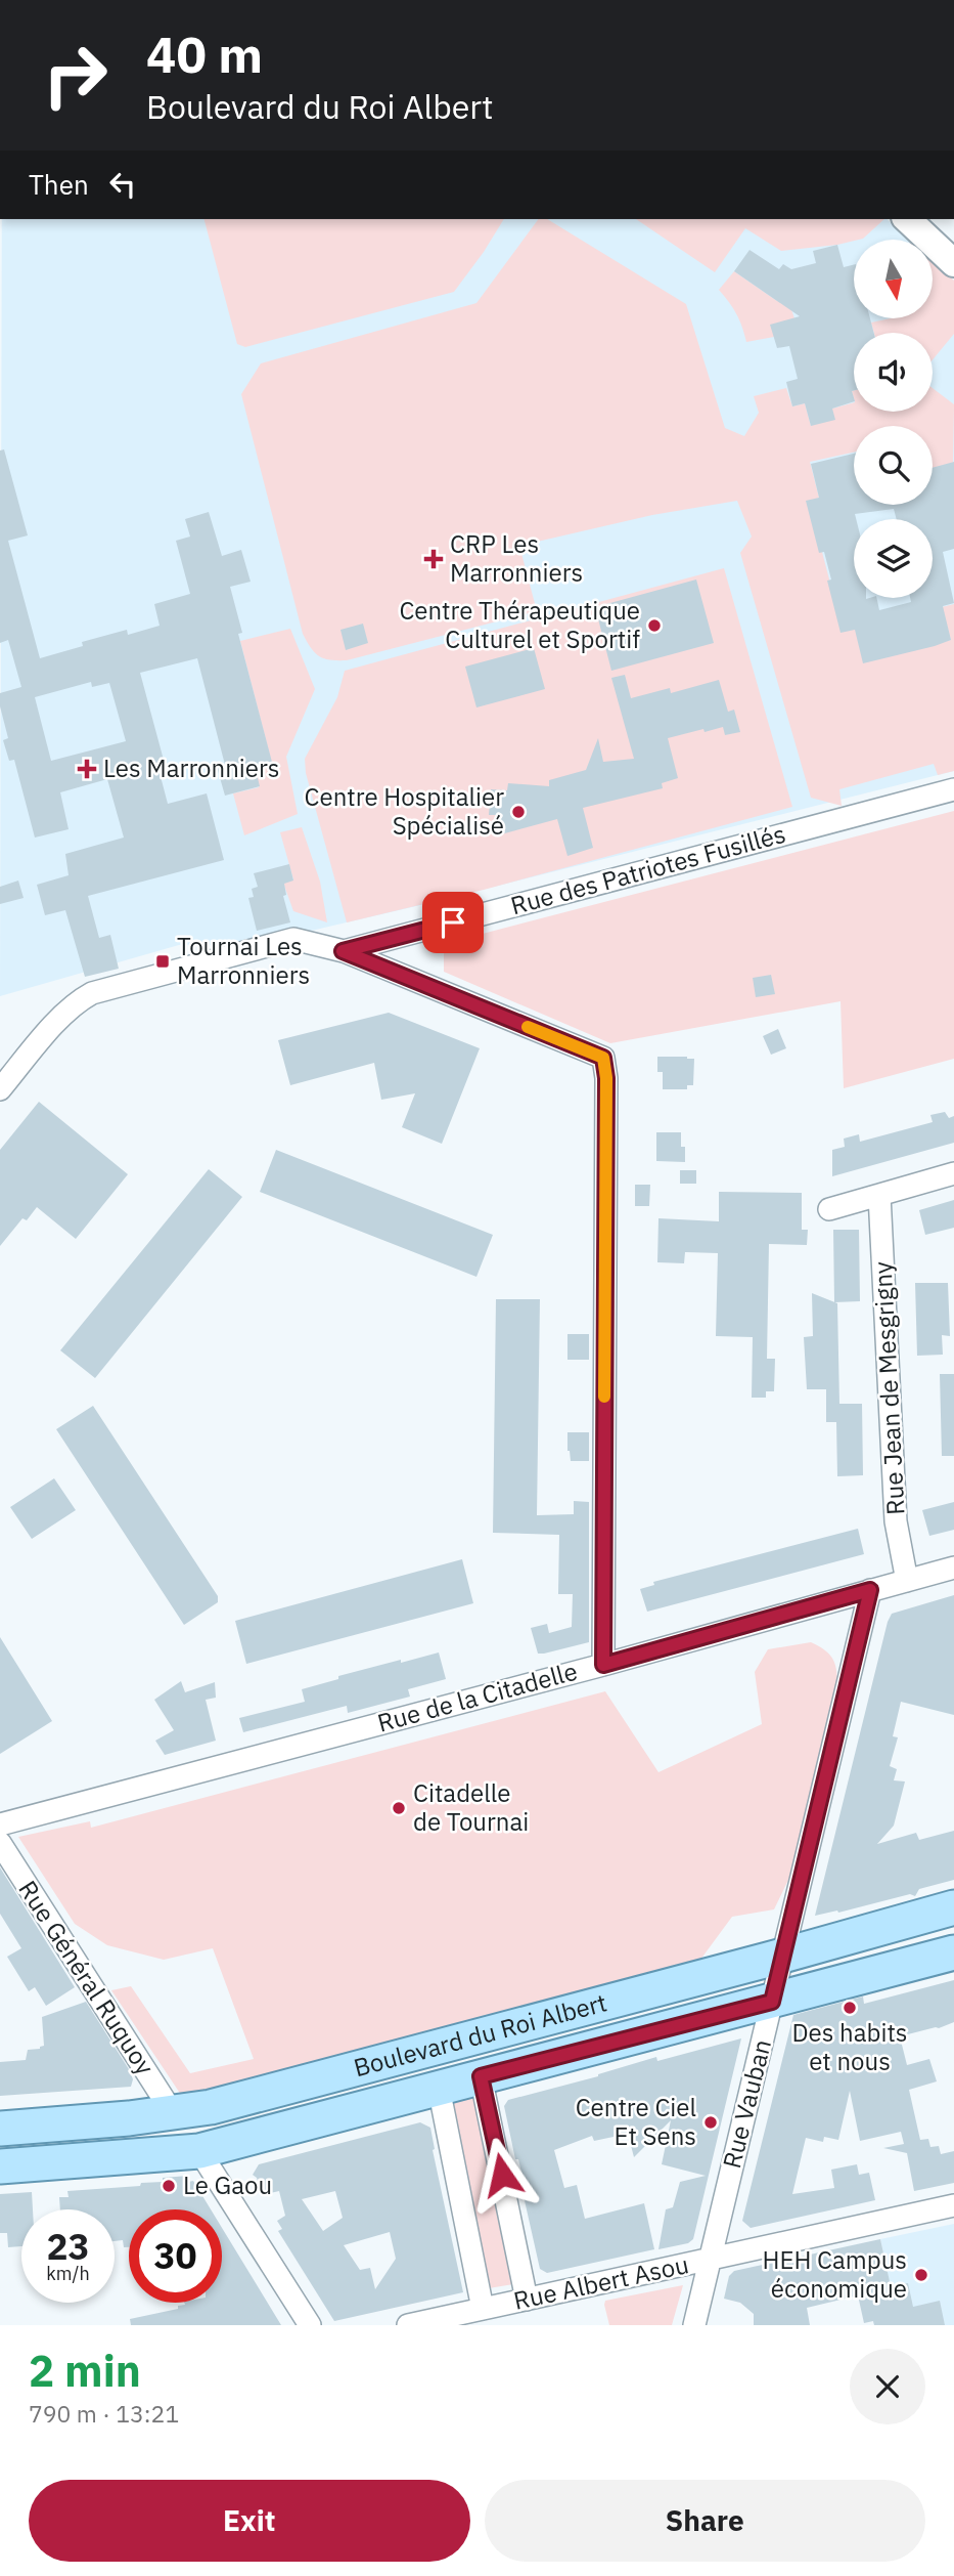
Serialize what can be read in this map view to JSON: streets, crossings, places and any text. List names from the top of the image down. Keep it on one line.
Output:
{"streets":{"main road":["Boulevard du Roi Albert"],"street":["Rue des Patriotes Fusillés","Rue Jean de Mesgrigny","Rue de la Citadelle","Rue Général Ruquoy","Rue Vauban","Rue Albert Asou"]},"crossings":[["Rue des Patriotes Fusillés","Rue de la Citadelle"],["Rue Jean de Mesgrigny","Rue de la Citadelle"],["Rue de la Citadelle","Rue Vauban"],["Rue Général Ruquoy","Boulevard du Roi Albert"],["Boulevard du Roi Albert","Rue Vauban"],["Rue Vauban","Rue Albert Asou"]],"places":{"health":["CRP Les Marronniers","Les Marronniers"],"other":["Centre Thérapeutique Culturel et Sportif","Centre Hospitalier Spécialisé","Citadelle de Tournai","Des habits et nous","Centre Ciel Et Sens","Le Gaou","HEH Campus économique"],"transit":["Tournai Les Marronniers"]},"north":"bottom","page":{"turn":["40 m","Boulevard du Roi Albert"],"then":"Then","speed":"23 km/h","limit":"30","heading":["2 min","790 m · 13:21"],"buttons":["Exit","Share"]}}
